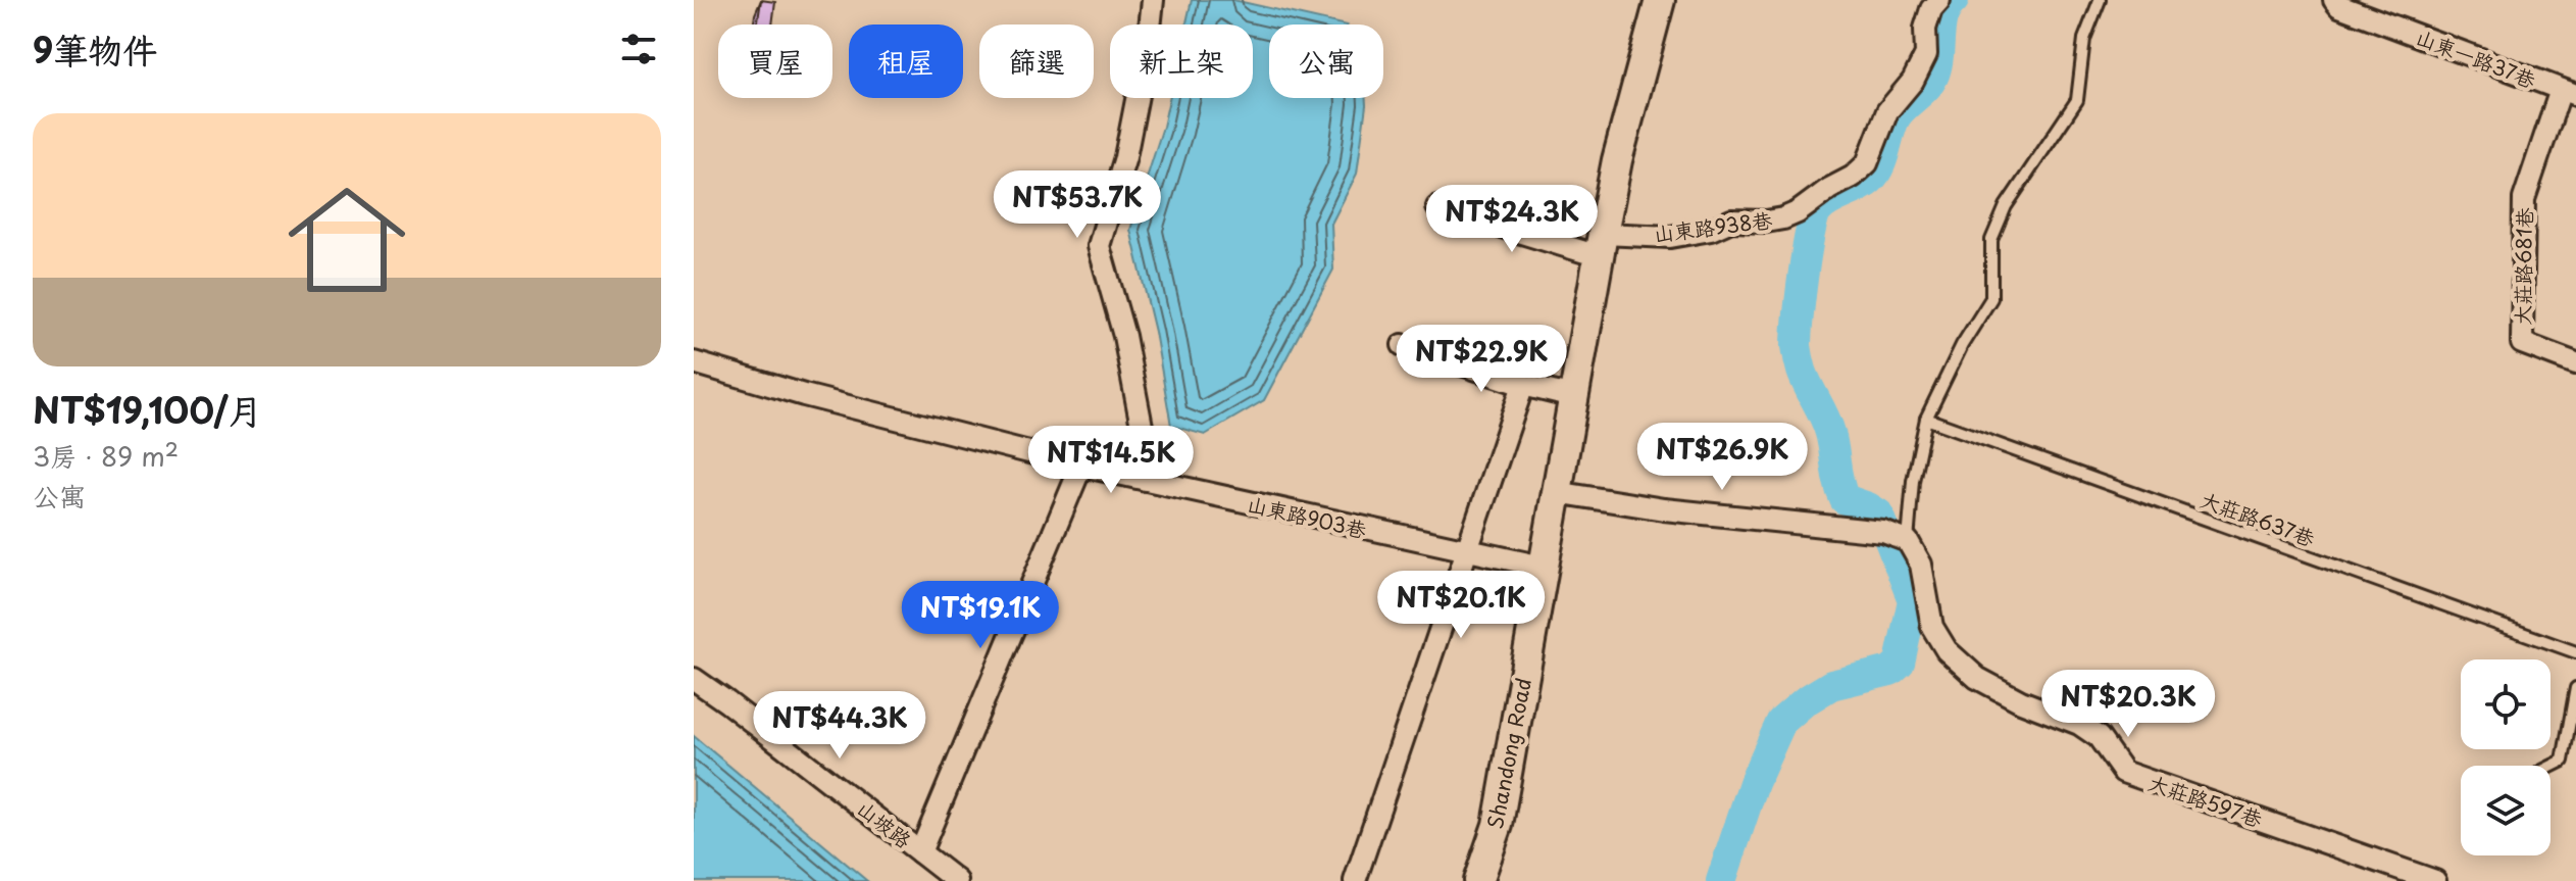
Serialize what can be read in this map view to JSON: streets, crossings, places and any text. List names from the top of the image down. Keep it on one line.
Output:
{"streets":{"street":["山東一路37巷","山東路938巷","大莊路681巷","山東路903巷","Shandong Road","大莊路597巷","山坡路"],"lane":["大莊路637巷"]},"crossings":[["山東一路37巷","大莊路681巷"],["山東路938巷","Shandong Road"],["山東路903巷","Shandong Road"]],"page":{"heading":"9筆物件","chip":["買屋","租屋","篩選","新上架","公寓"],"list":[{"name":"NT$19,100/月","note":"3房 · 89 m² · 公寓"}],"price":["NT$53.7K","NT$24.3K","NT$22.9K","NT$26.9K","NT$14.5K","NT$20.1K","NT$19.1K","NT$20.3K","NT$44.3K"]}}
